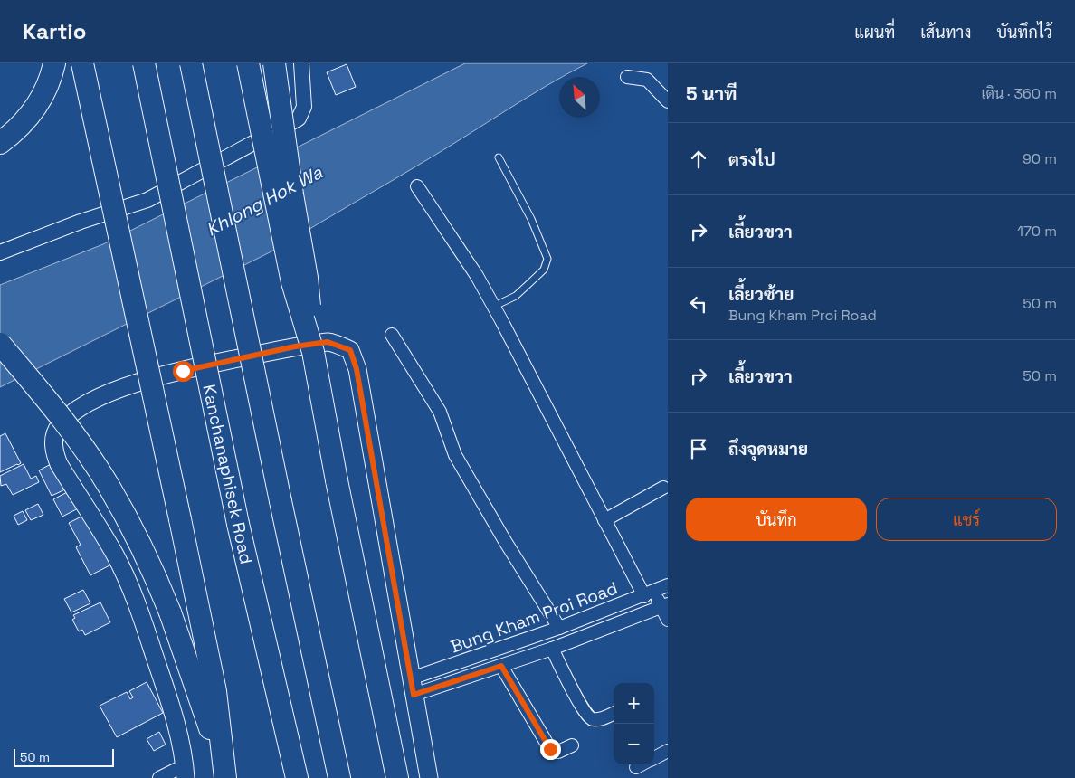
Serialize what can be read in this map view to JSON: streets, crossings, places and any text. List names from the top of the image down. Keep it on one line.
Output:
{"streets":{"highway":["Kanchanaphisek Road"],"street":["Bung Kham Proi Road"]},"water":["Khlong Hok Wa"],"scale_bar":"50 m","north":"top left","page":{"header":"Kartio","nav":["แผนที่","เส้นทาง","บันทึกไว้"],"heading":["5 นาที","เดิน · 360 m"],"list":[["ตรงไป","90 m"],["เลี้ยวขวา","170 m"],["เลี้ยวซ้าย","Bung Kham Proi Road","50 m"],["เลี้ยวขวา","50 m"],"ถึงจุดหมาย"],"buttons":["บันทึก","แชร์"],"map_buttons":["+","−"],"scale":"50 m"}}
